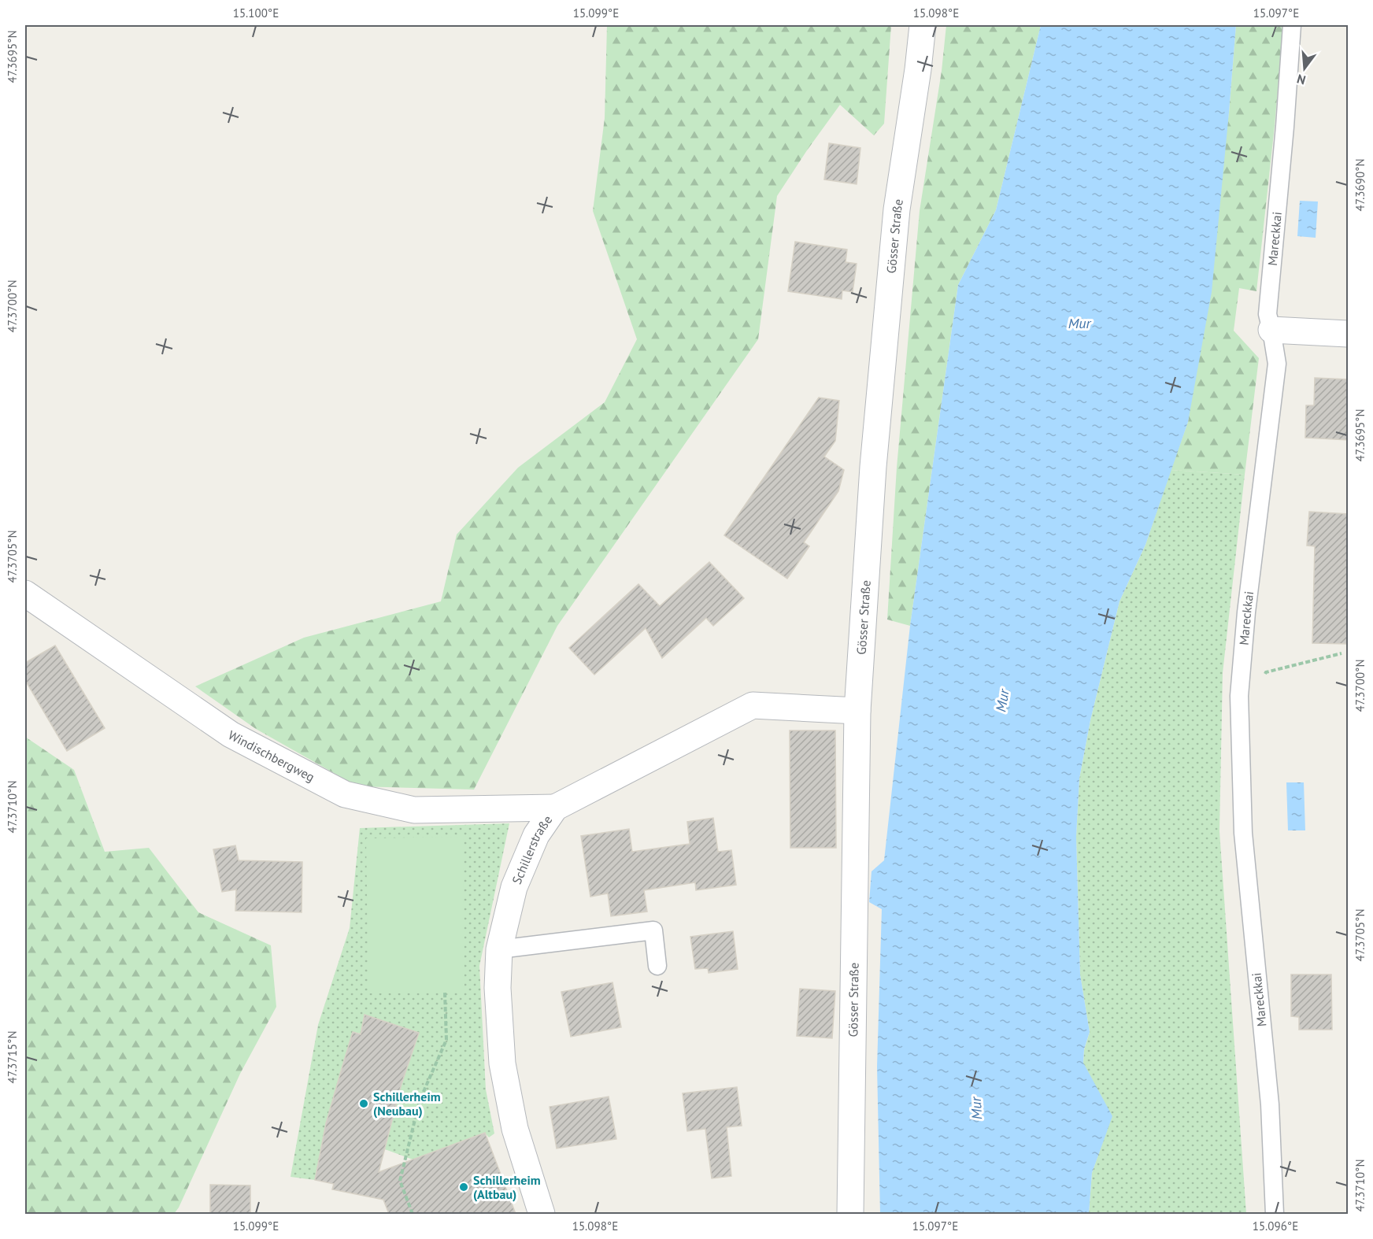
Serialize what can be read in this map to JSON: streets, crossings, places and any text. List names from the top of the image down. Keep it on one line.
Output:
{"streets":{"street":["Gösser Straße","Windischbergweg","Schillerstraße"],"lane":["Mareckkai"]},"crossings":[["Gösser Straße","Schillerstraße"],["Windischbergweg","Schillerstraße"]],"water":["Mur"],"places":["Schillerheim (Neubau)","Schillerheim (Altbau)"],"north":"bottom","coordinates":["15.100°E","15.099°E","15.098°E","15.097°E","47.3695°N","47.3690°N","47.3700°N","47.3705°N","47.3710°N","47.3715°N","15.096°E"]}
